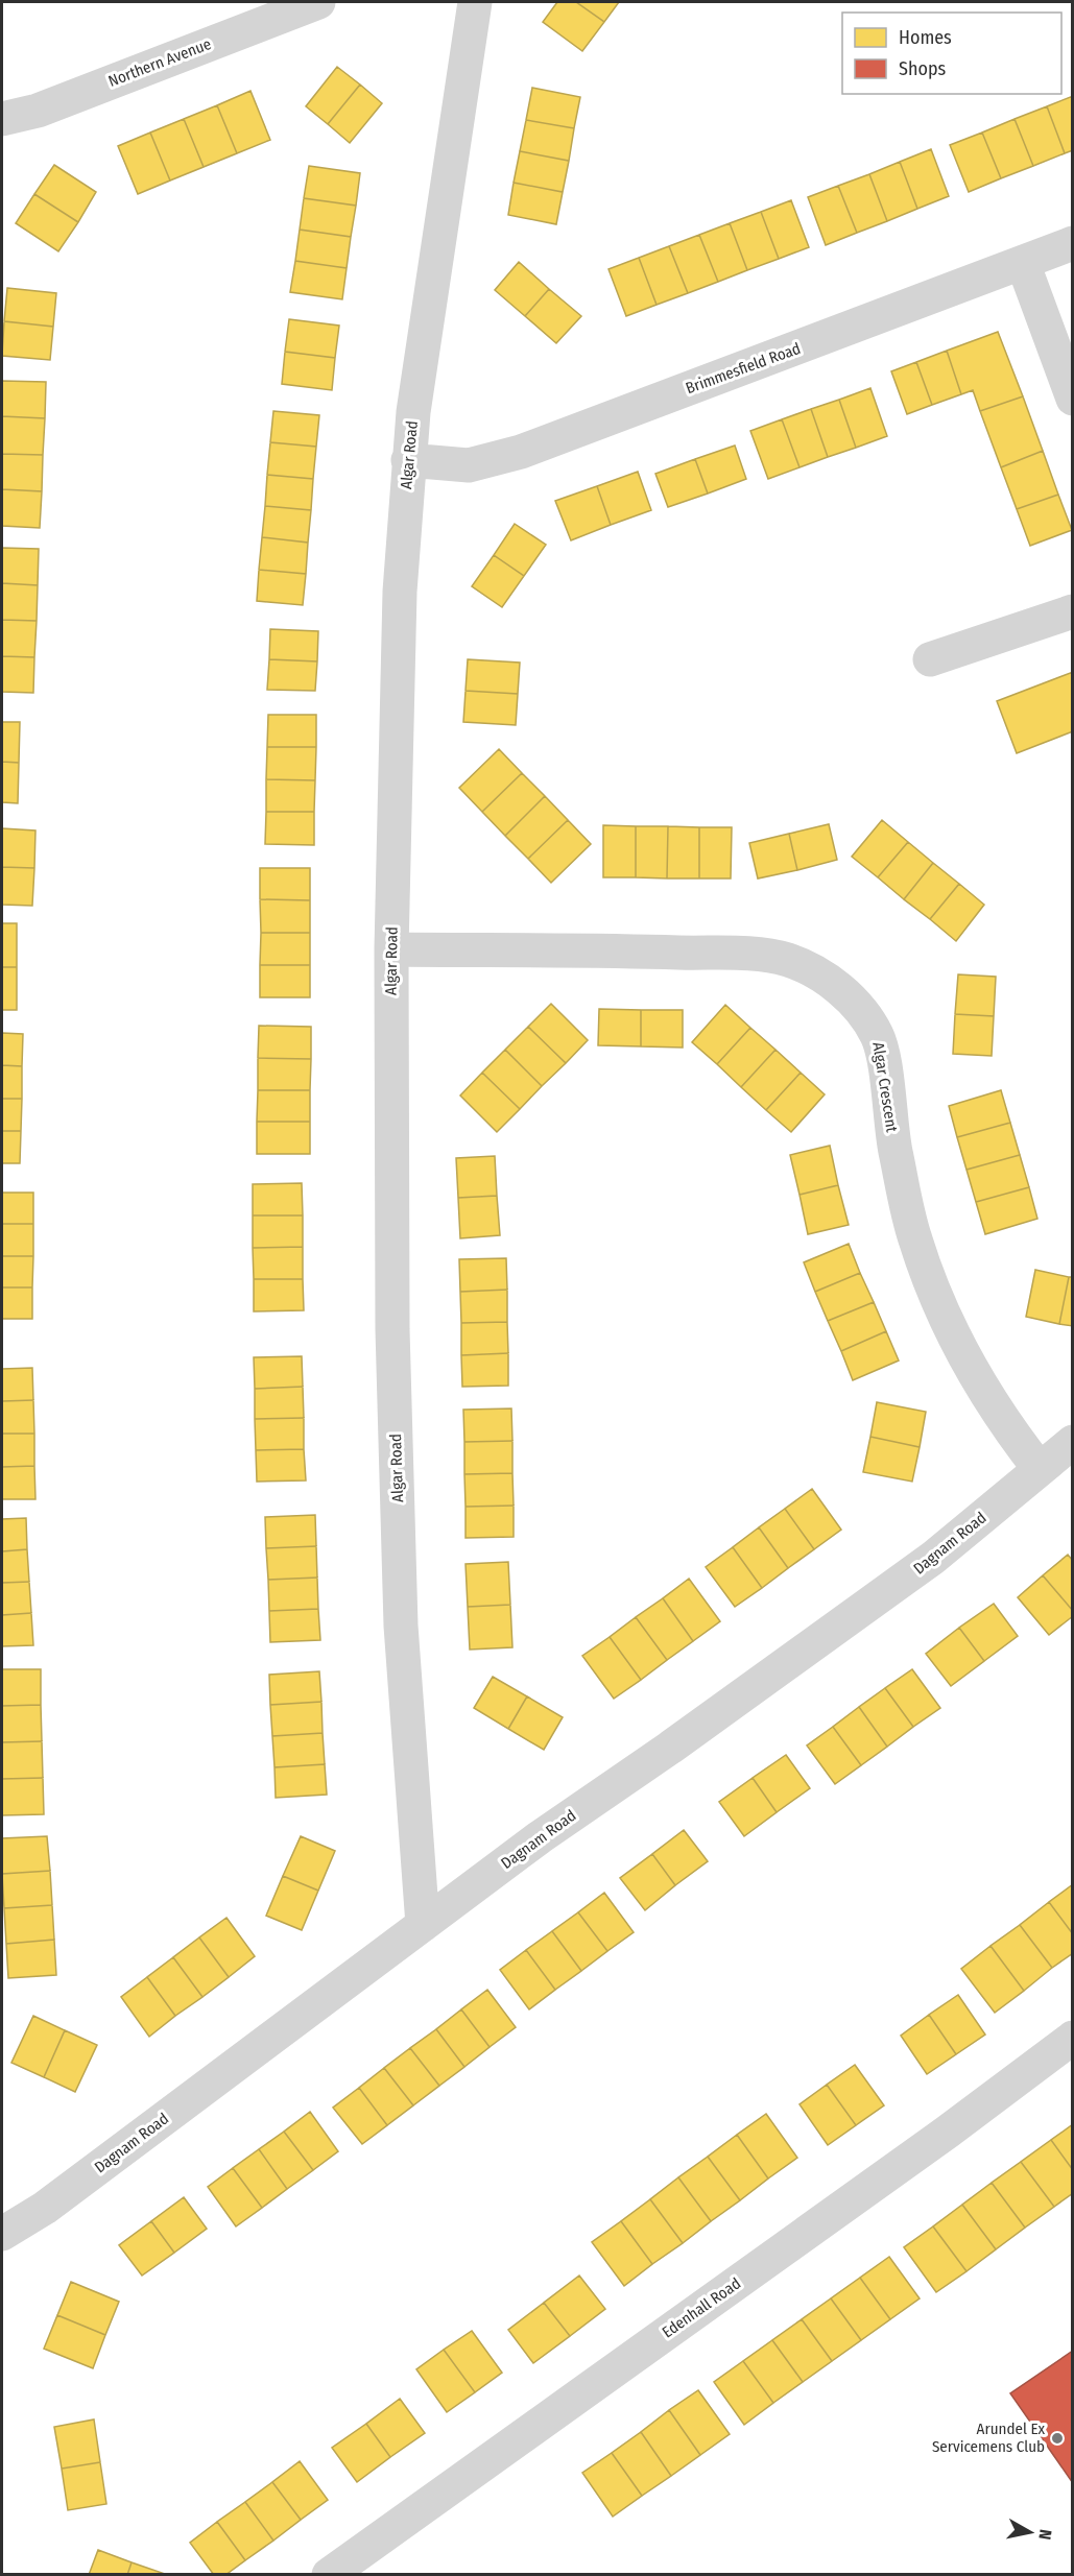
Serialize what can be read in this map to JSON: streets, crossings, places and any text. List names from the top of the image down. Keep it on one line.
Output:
{"streets":{"street":["Northern Avenue","Brimmesfield Road","Algar Road","Algar Crescent","Dagnam Road","Edenhall Road"]},"crossings":[["Brimmesfield Road","Algar Road"],["Algar Road","Algar Crescent"],["Algar Road","Dagnam Road"],["Algar Crescent","Dagnam Road"]],"places":["Arundel Ex Servicemens Club"],"legend":["Homes","Shops"],"north":"right"}
